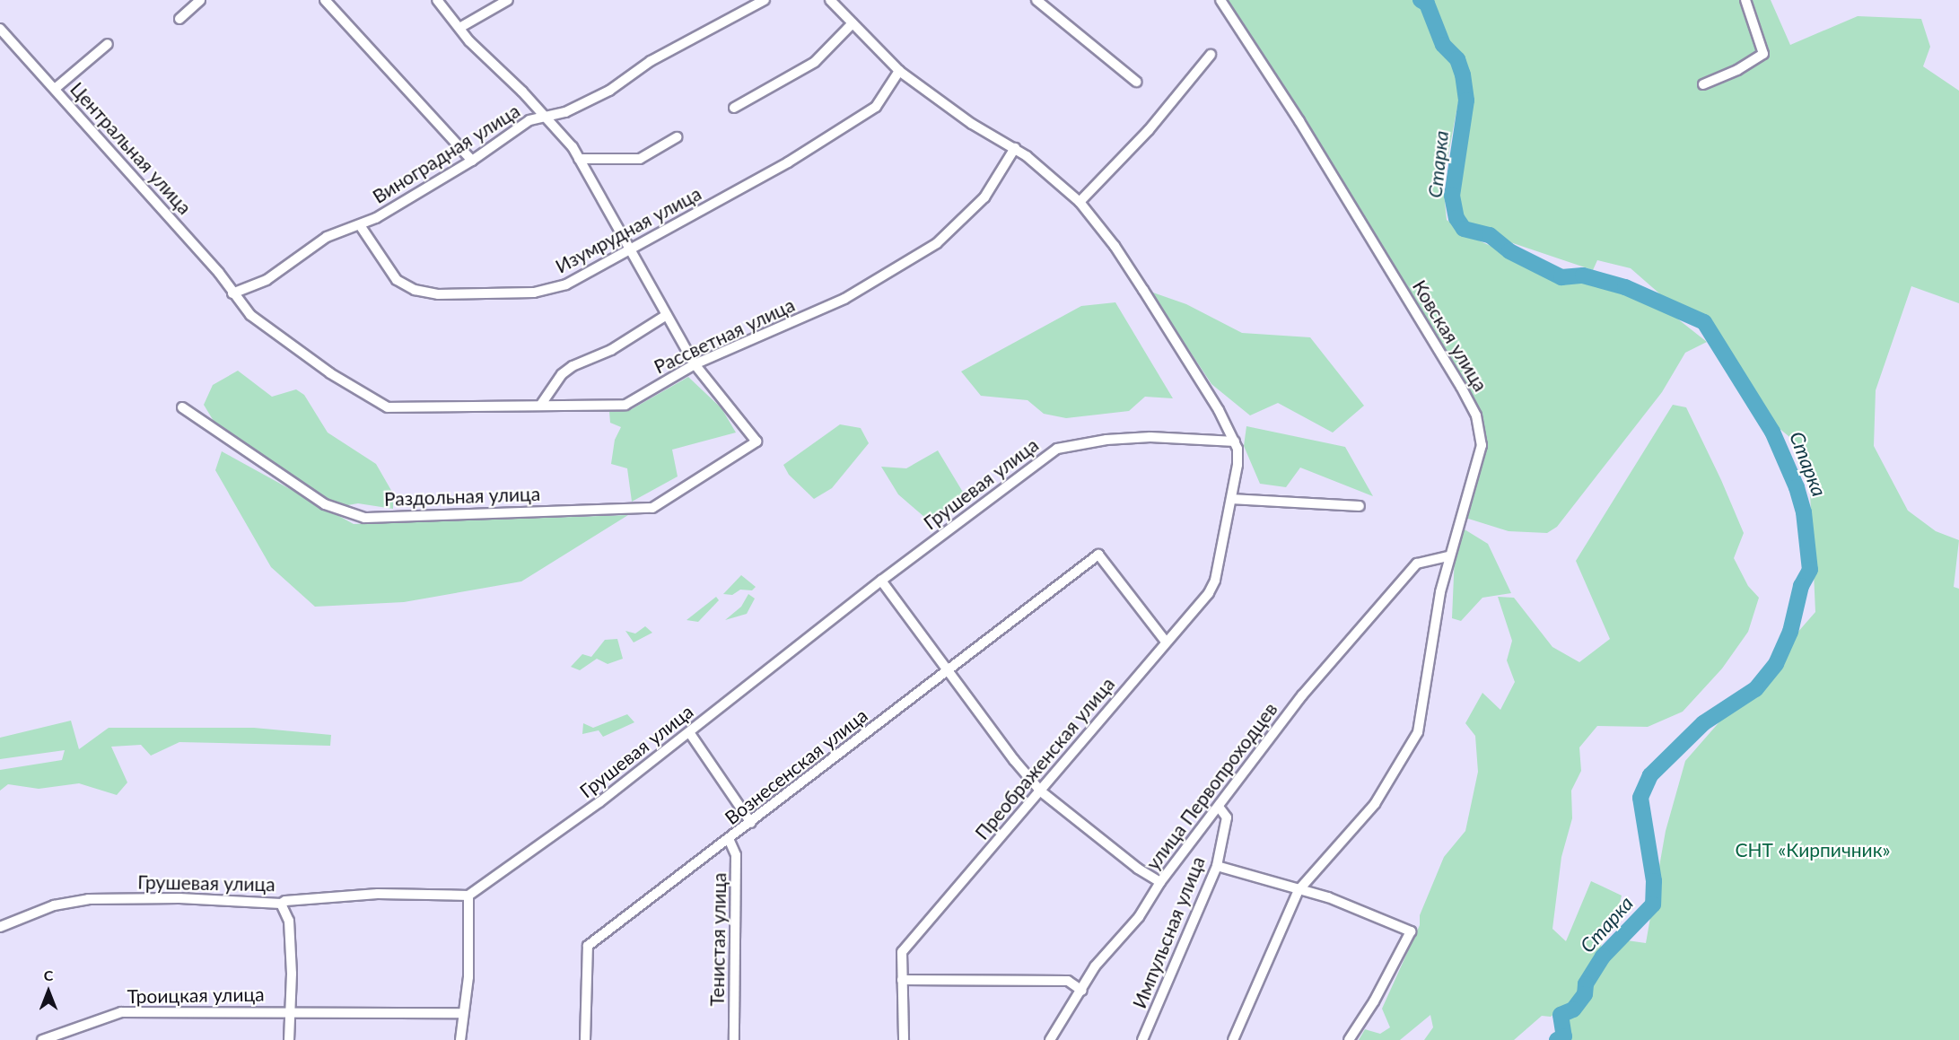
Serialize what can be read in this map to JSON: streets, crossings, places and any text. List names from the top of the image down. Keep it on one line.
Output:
{"streets":{"street":["Центральная улица","Виноградная улица","Изумрудная улица","Рассветная улица","Ковская улица","Грушевая улица","Раздольная улица","Преображенская улица","Вознесенская улица","улица Первопроходцев","Импульсная улица","Тенистая улица","Троицкая улица"]},"crossings":[["Центральная улица","Виноградная улица"],["Центральная улица","Рассветная улица"],["Виноградная улица","Изумрудная улица"],["Виноградная улица","Рассветная улица"],["Рассветная улица","Раздольная улица"],["Ковская улица","улица Первопроходцев"],["Грушевая улица","Преображенская улица"],["Преображенская улица","Вознесенская улица"],["Вознесенская улица","Тенистая улица"],["улица Первопроходцев","Импульсная улица"]],"water":["Старка"],"parks":["СНТ «Кирпичник»"],"north":"top"}
